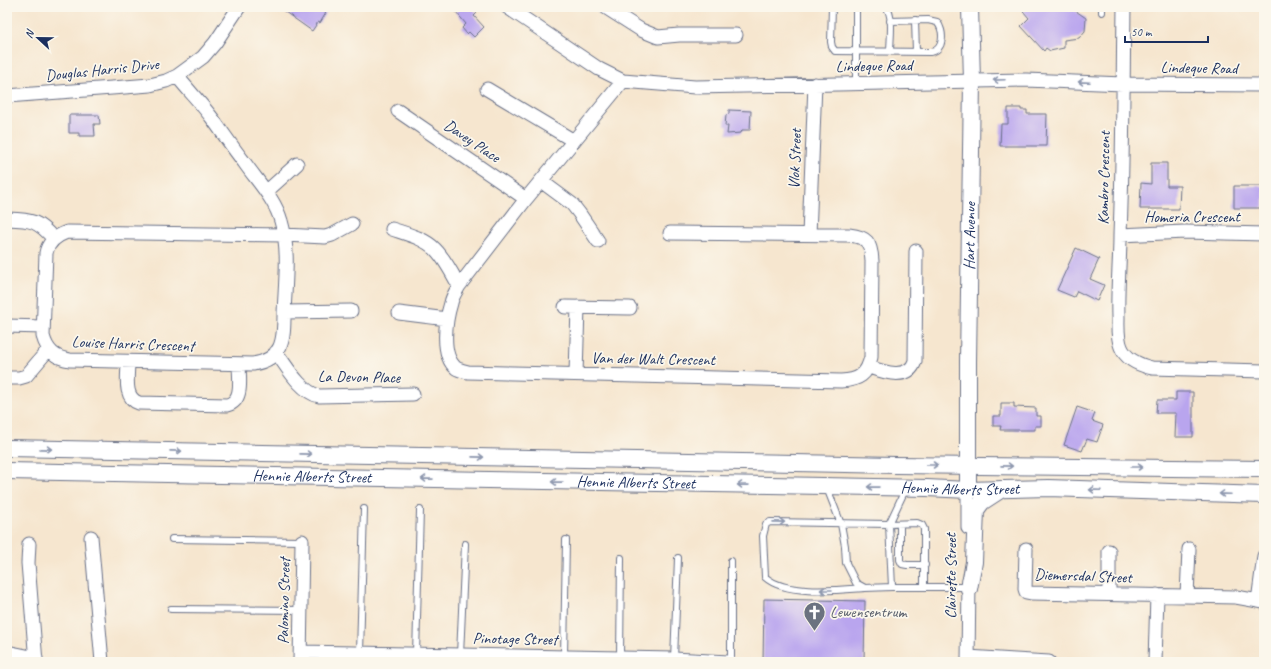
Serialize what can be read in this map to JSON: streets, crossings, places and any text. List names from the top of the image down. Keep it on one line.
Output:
{"streets":{"street":["Lindeque Road","Douglas Harris Drive","Davey Place","Vlok Street","Kambro Crescent","Homeria Crescent","Hart Avenue","Louise Harris Crescent","Van der Walt Crescent","La Devon Place","Hennie Alberts Street","Clairette Street","Diemersdal Street","Palomino Street","Pinotage Street"]},"crossings":[["Lindeque Road","Vlok Street"],["Lindeque Road","Kambro Crescent"],["Lindeque Road","Hart Avenue"],["Lindeque Road","Van der Walt Crescent"],["Davey Place","Van der Walt Crescent"],["Kambro Crescent","Homeria Crescent"],["Hart Avenue","Hennie Alberts Street"],["Hart Avenue","Clairette Street"],["Louise Harris Crescent","La Devon Place"],["Hennie Alberts Street","Clairette Street"],["Palomino Street","Pinotage Street"]],"places":{"church":["Lewensentrum"]},"scale_bar":"50 m","north":"left"}
